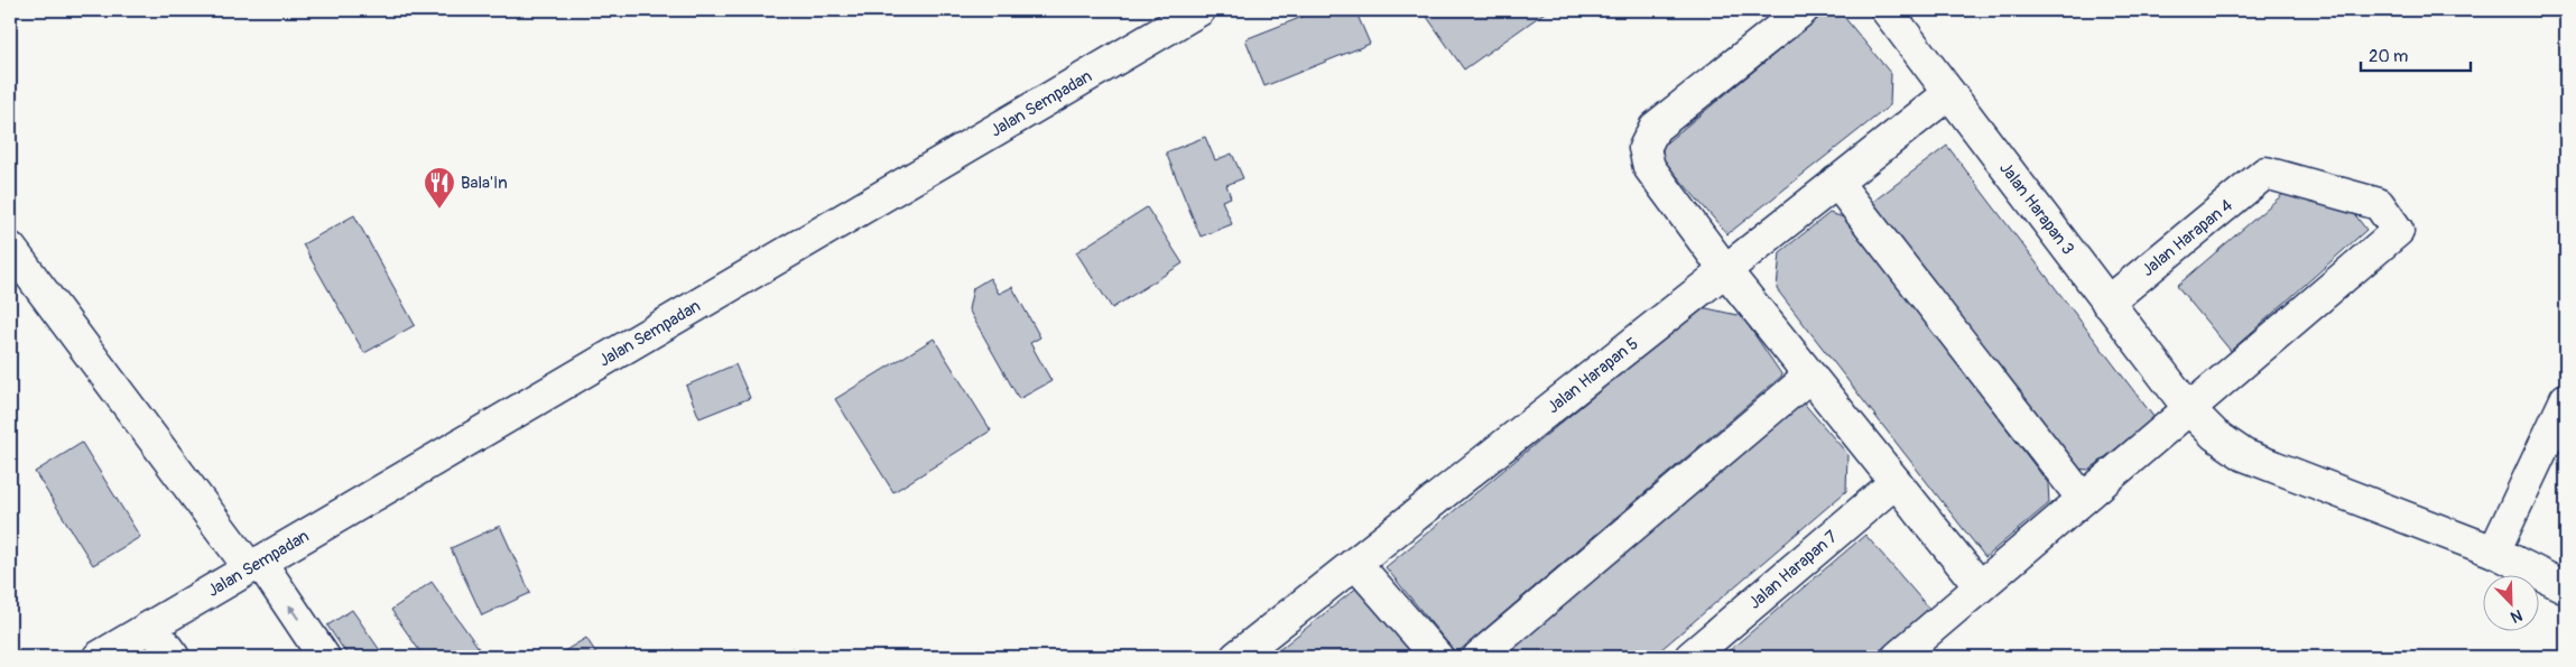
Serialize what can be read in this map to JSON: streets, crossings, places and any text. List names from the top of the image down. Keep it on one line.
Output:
{"streets":{"street":["Jalan Sempadan","Jalan Harapan 3","Jalan Harapan 4","Jalan Harapan 5","Jalan Harapan 7"]},"crossings":[["Jalan Harapan 3","Jalan Harapan 4"],["Jalan Harapan 3","Jalan Harapan 5"]],"places":{"restaurant":["Bala'In"]},"scale_bar":"20 m","north":"bottom right"}
